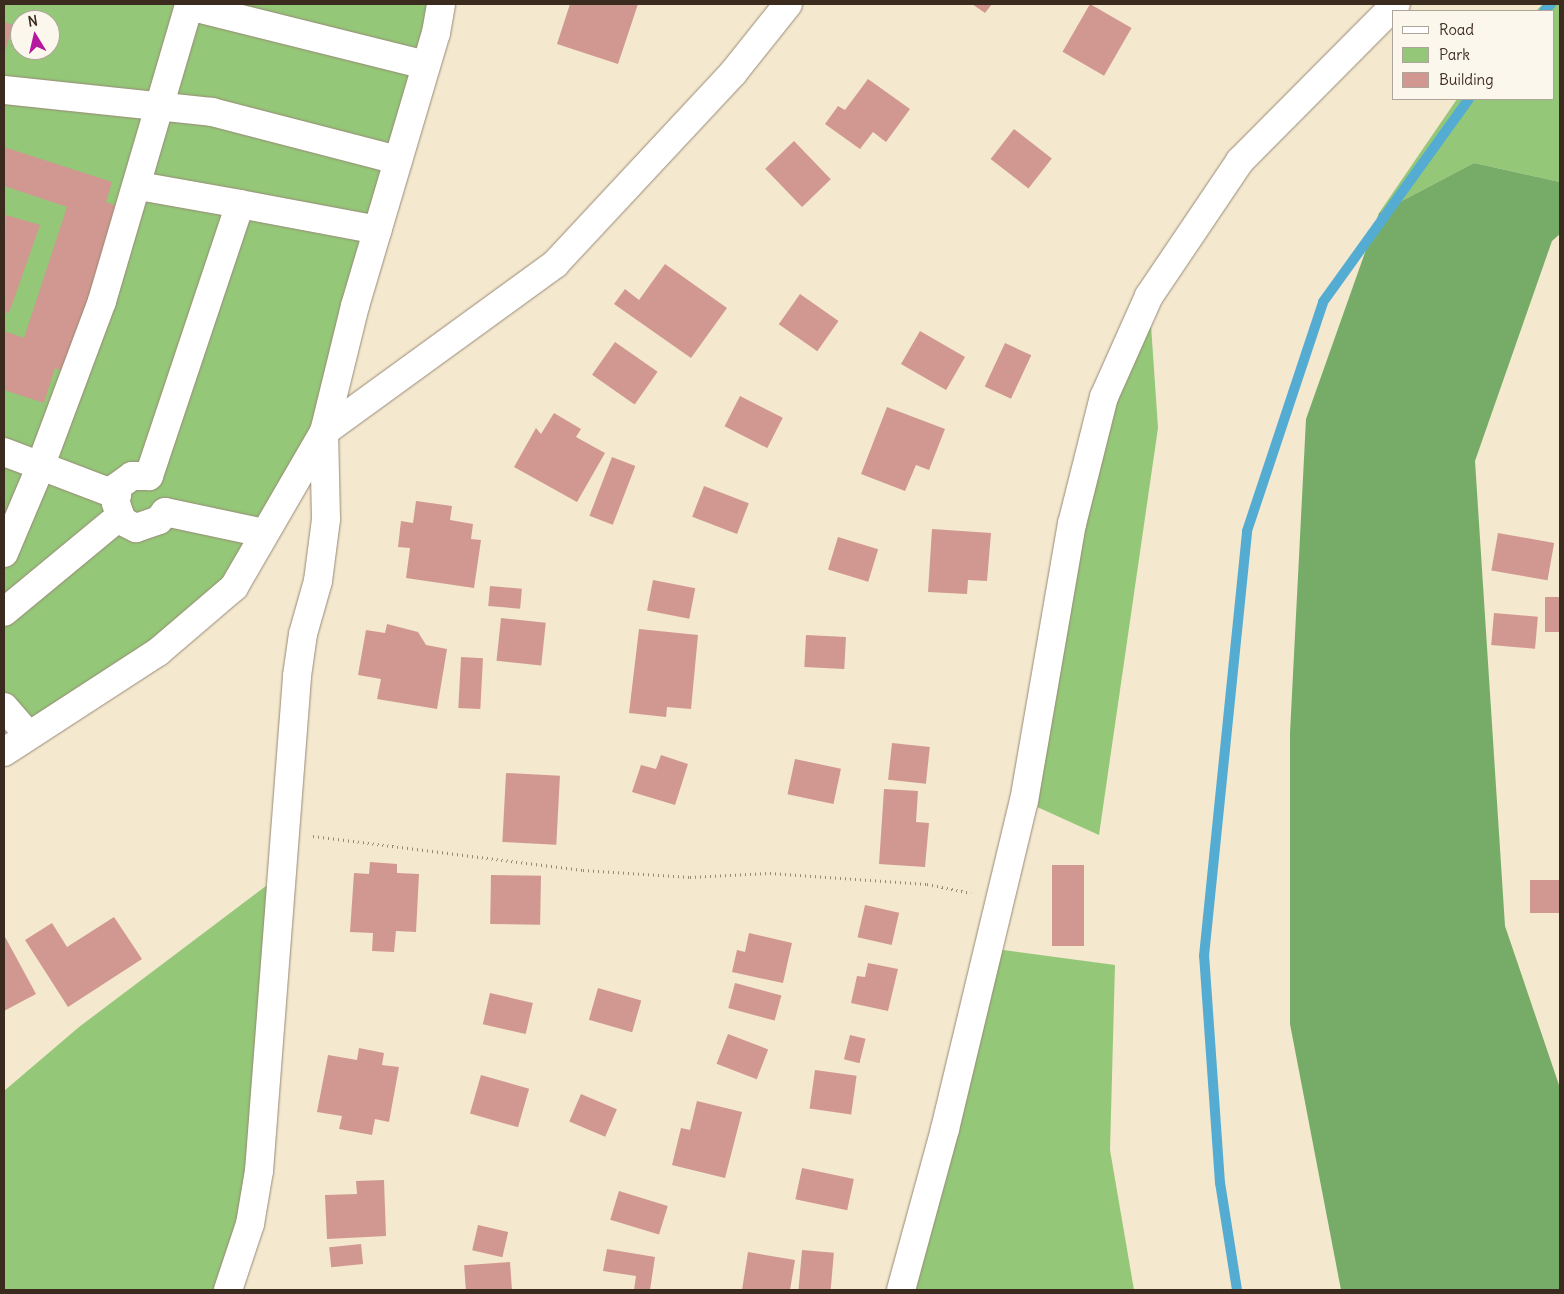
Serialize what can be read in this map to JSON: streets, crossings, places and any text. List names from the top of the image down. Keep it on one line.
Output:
{"legend":["Road","Park","Building"],"north":"top"}
